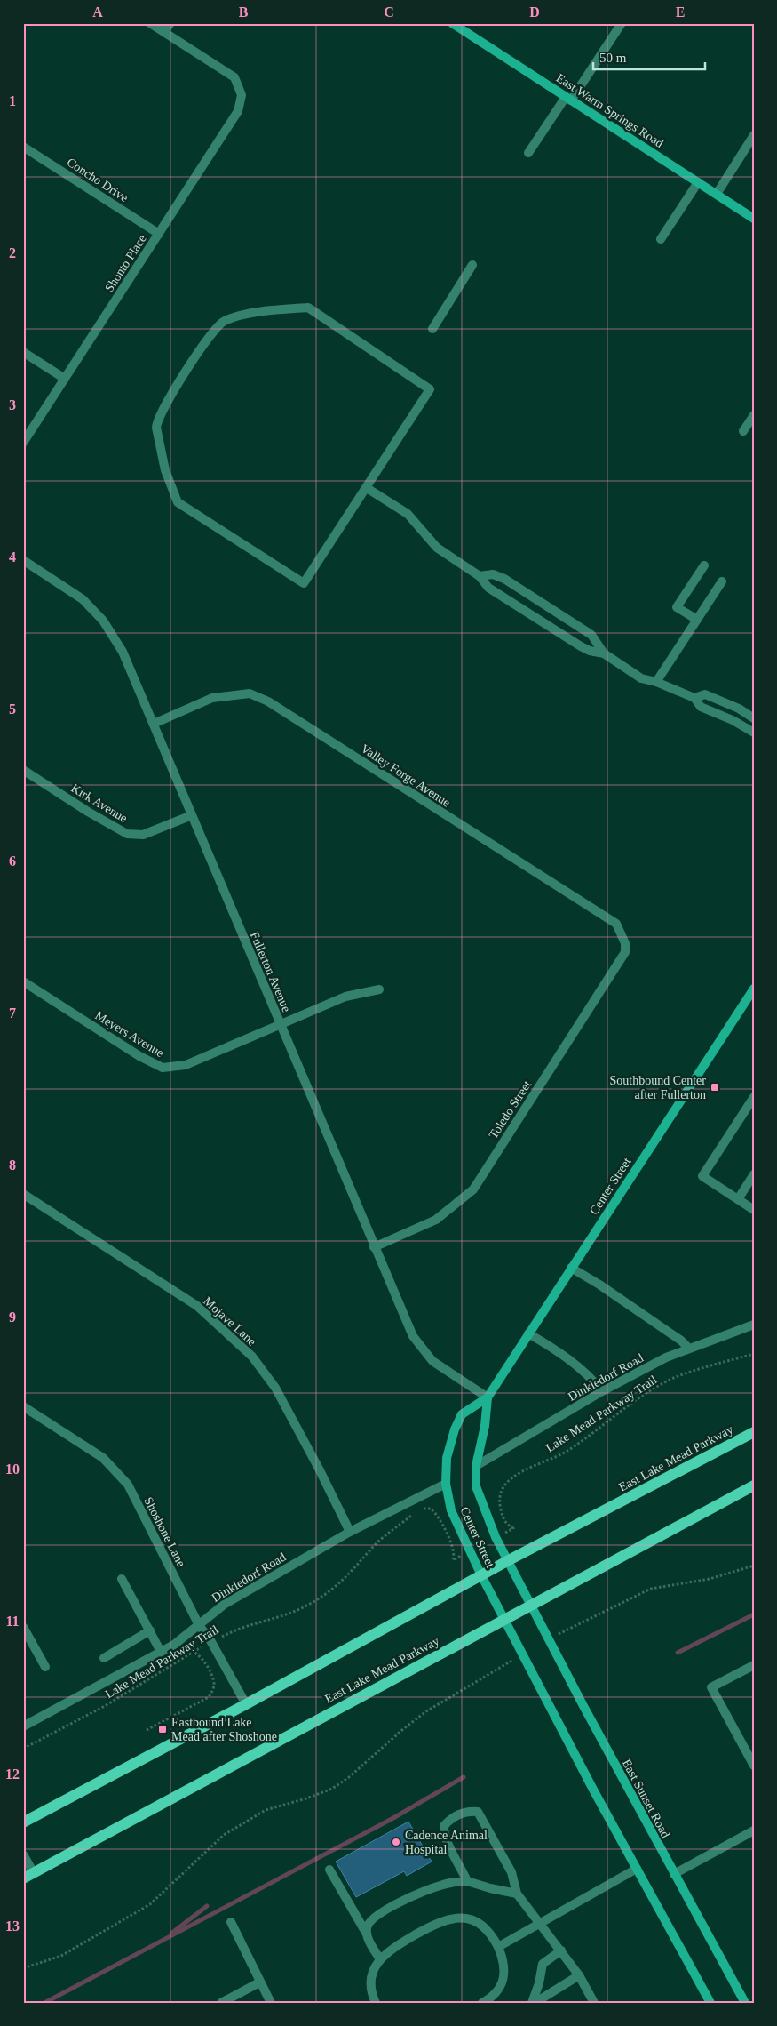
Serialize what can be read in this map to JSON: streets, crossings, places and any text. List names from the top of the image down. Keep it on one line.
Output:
{"streets":{"main road":["East Lake Mead Parkway"],"street":["East Warm Springs Road","Concho Drive","Shonto Place","Valley Forge Avenue","Kirk Avenue","Fullerton Avenue","Meyers Avenue","Toledo Street","Center Street","Mojave Lane","Dinkledorf Road","Shoshone Lane","East Sunset Road"],"path":["Lake Mead Parkway Trail"]},"crossings":[["Concho Drive","Shonto Place"],["Valley Forge Avenue","Fullerton Avenue"],["Valley Forge Avenue","Toledo Street"],["Kirk Avenue","Fullerton Avenue"],["Fullerton Avenue","Meyers Avenue"],["Fullerton Avenue","Toledo Street"],["Fullerton Avenue","Center Street"],["Center Street","Dinkledorf Road"],["Center Street","Lake Mead Parkway Trail"],["Center Street","East Lake Mead Parkway"],["Center Street","East Sunset Road"],["Mojave Lane","Dinkledorf Road"],["Dinkledorf Road","Shoshone Lane"],["Lake Mead Parkway Trail","Shoshone Lane"],["East Lake Mead Parkway","Shoshone Lane"],["East Lake Mead Parkway","East Sunset Road"]],"places":{"transit":["Southbound Center after Fullerton","Eastbound Lake Mead after Shoshone"],"other":["Cadence Animal Hospital"]},"scale_bar":"50 m","grid":{"columns":["A","B","C","D","E"],"rows":["1","2","3","4","5","6","7","8","9","10","11","12","13"]}}
